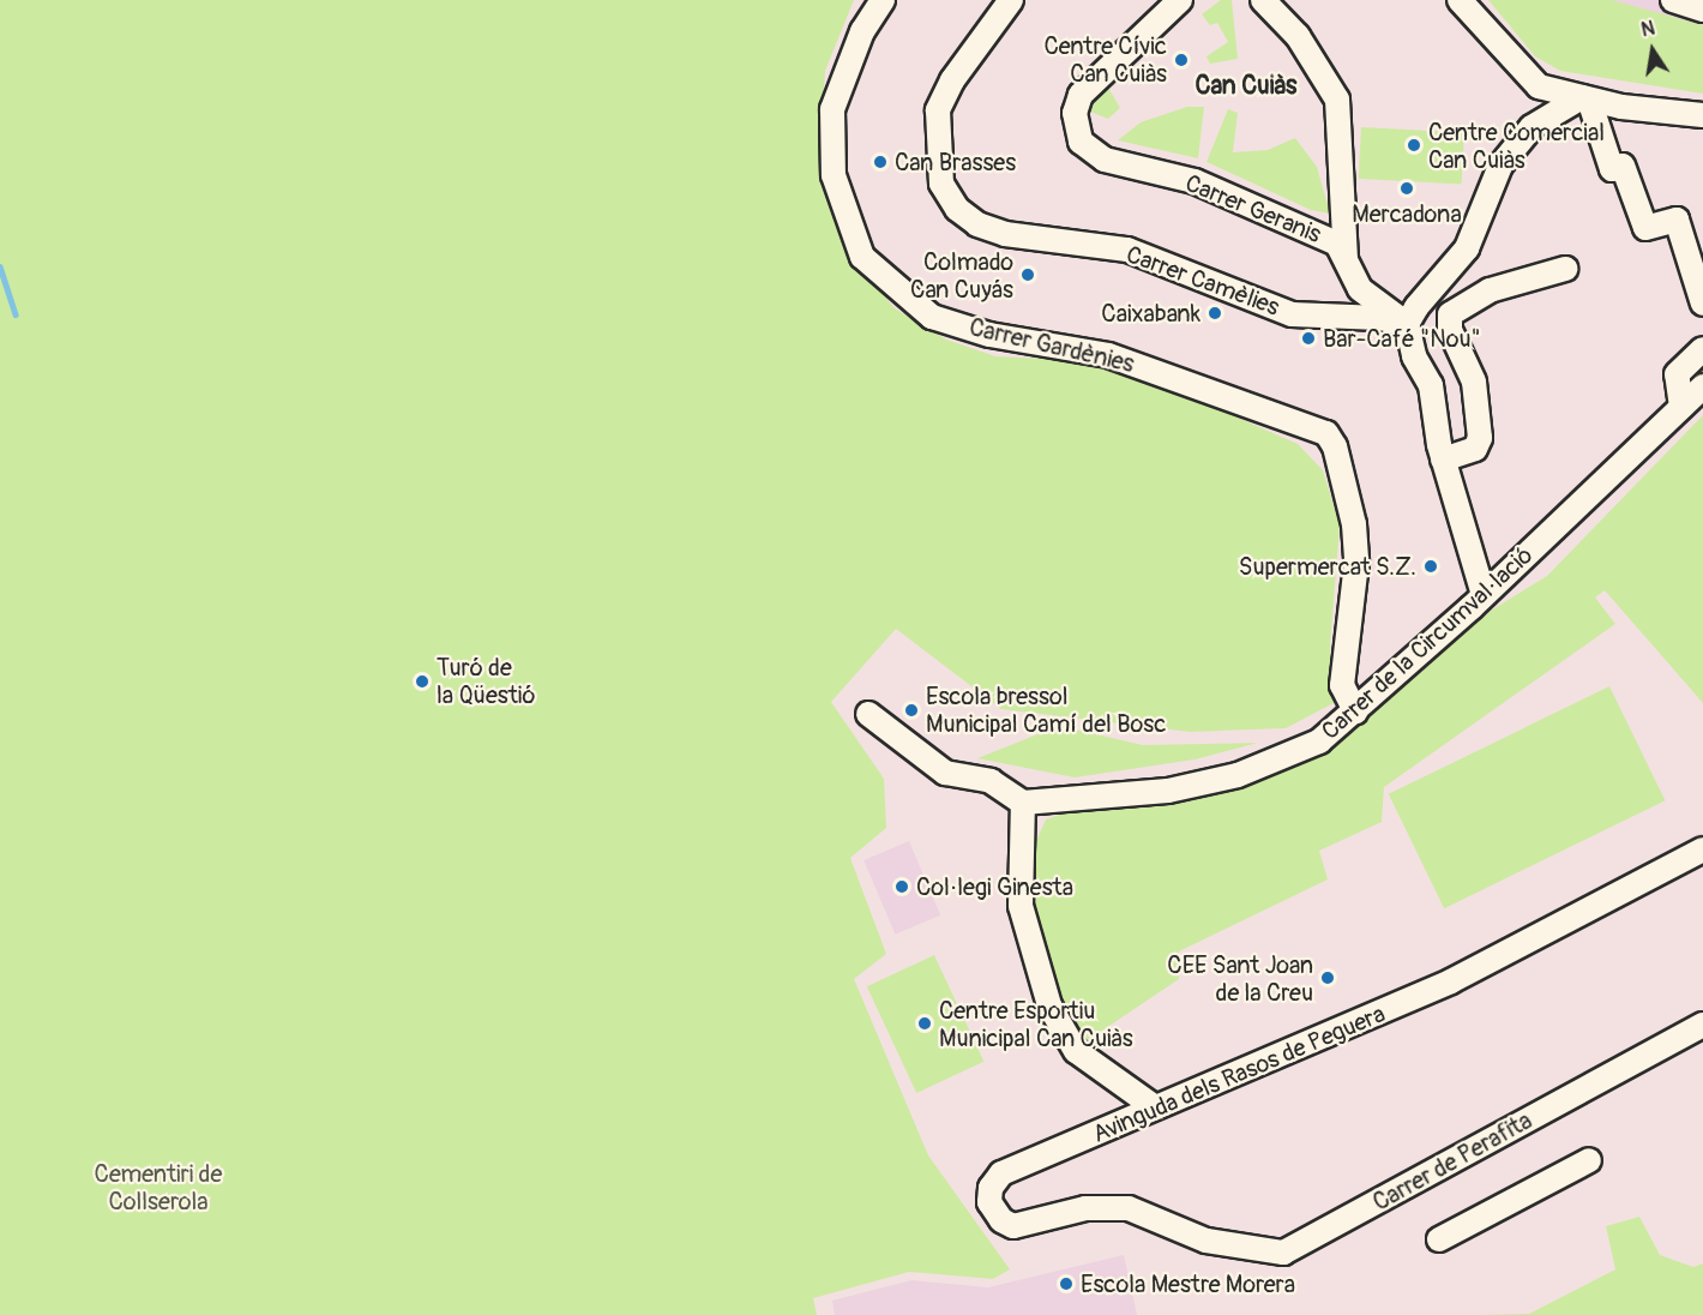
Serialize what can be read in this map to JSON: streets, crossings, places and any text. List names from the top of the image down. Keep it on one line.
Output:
{"streets":{"street":["Carrer Geranis","Carrer Camèlies","Carrer Gardènies","Carrer de la Circumval·lació","Avinguda dels Rasos de Peguera","Carrer de Perafita"]},"crossings":[["Carrer Geranis","Carrer Camèlies"],["Carrer Gardènies","Carrer de la Circumval·lació"],["Avinguda dels Rasos de Peguera","Carrer de Perafita"]],"districts":["Can Cuiàs"],"parks":["Cementiri de Collserola"],"places":["Centre Cívic Can Cuiàs","Centre Comercial Can Cuiàs","Can Brasses","Mercadona","Colmado Can Cuyás","Caixabank","Bar-Café \"Nou\"","Supermercat S.Z.","Turó de la Qüestió","Escola bressol Municipal Camí del Bosc","Col·legi Ginesta","CEE Sant Joan de la Creu","Centre Esportiu Municipal Can Cuiàs","Escola Mestre Morera"],"north":"top"}
